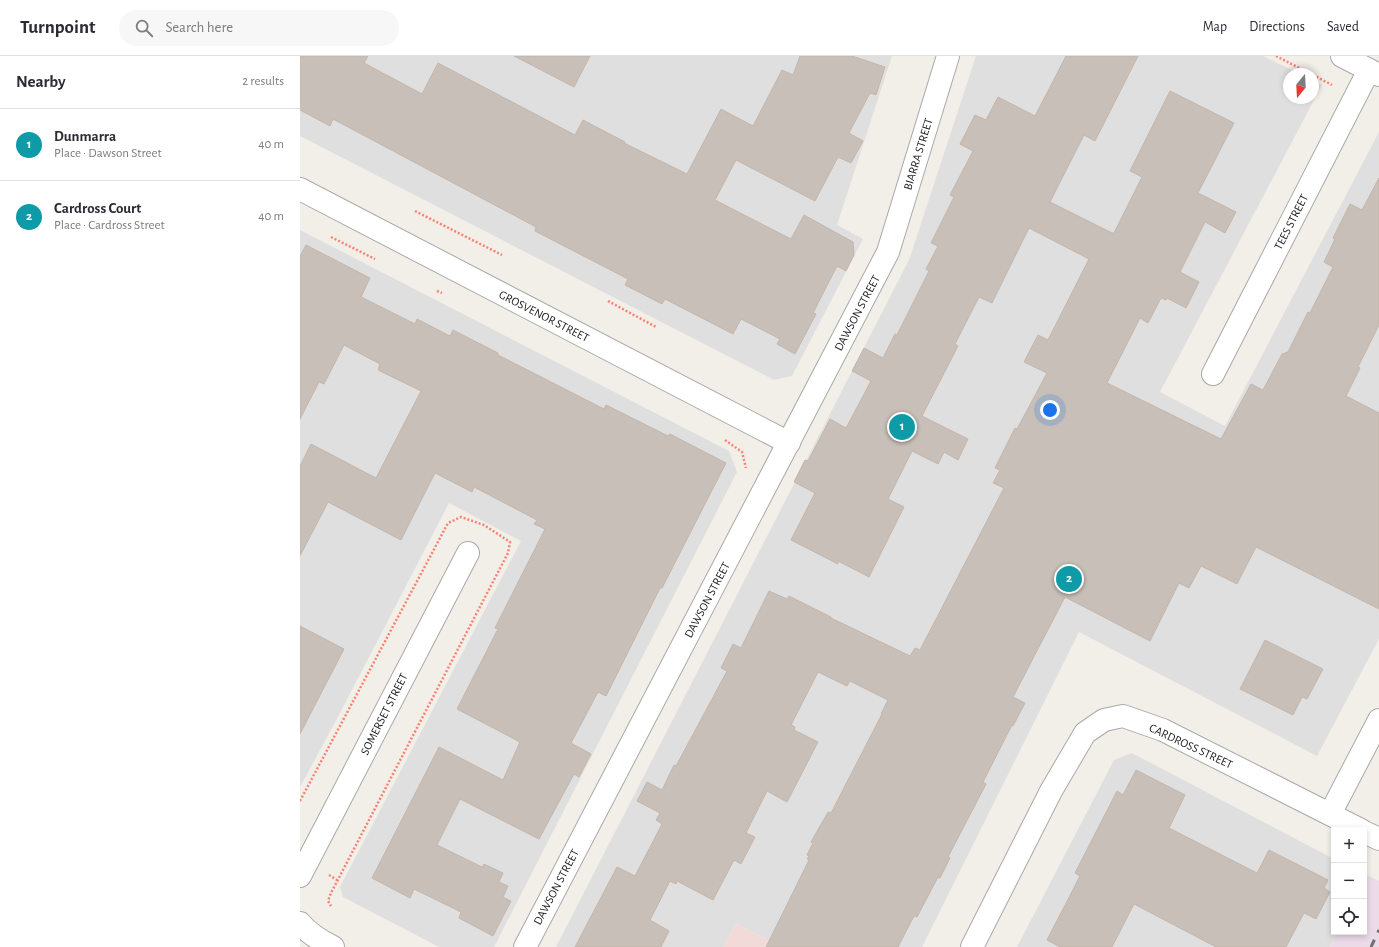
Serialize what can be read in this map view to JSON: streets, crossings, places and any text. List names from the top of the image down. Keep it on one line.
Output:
{"streets":{"street":["BIARRA STREET","TEES STREET","DAWSON STREET","GROSVENOR STREET","SOMERSET STREET","CARDROSS STREET"]},"crossings":[["BIARRA STREET","DAWSON STREET"],["DAWSON STREET","GROSVENOR STREET"]],"north":"bottom","page":{"header":"Turnpoint","search":"Search here","nav":["Map","Directions","Saved"],"heading":["Nearby","2 results"],"list":[{"mark":"1","name":"Dunmarra","note":"Place · Dawson Street","value":"40 m"},{"mark":"2","name":"Cardross Court","note":"Place · Cardross Street","value":"40 m"}],"pins":["1","2"],"map_buttons":["+","−"]}}
